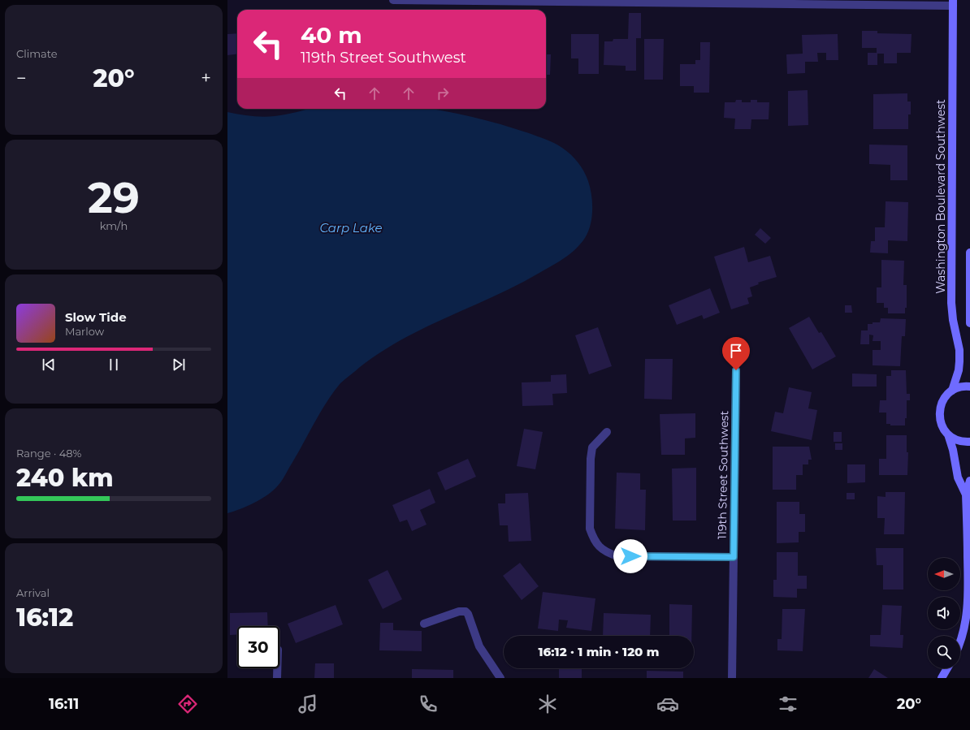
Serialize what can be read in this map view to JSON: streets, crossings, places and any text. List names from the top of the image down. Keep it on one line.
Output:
{"streets":{"main road":["Washington Boulevard Southwest"],"street":["119th Street Southwest"]},"water":["Carp Lake"],"north":"left","page":{"tile":["Climate",["29","km/h"],["Range · 48%","240 km"],["Arrival","16:12"]],"turn":["40 m","119th Street Southwest"],"heat":["−","20°","+"],"song":["Slow Tide","Marlow"],"limit":"30","trip":"16:12 · 1 min · 120 m","tabs":["16:11","20°"]}}
